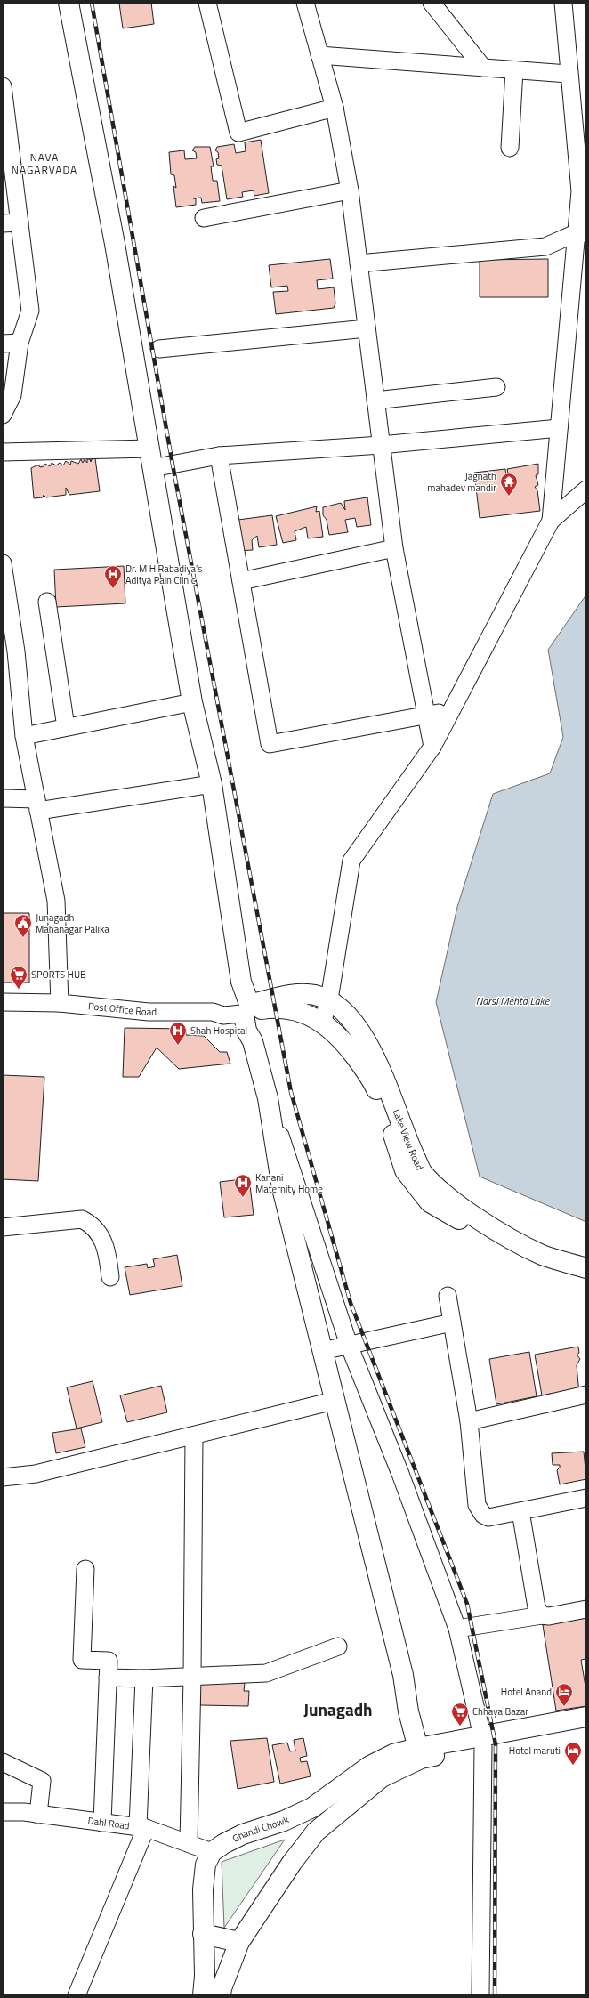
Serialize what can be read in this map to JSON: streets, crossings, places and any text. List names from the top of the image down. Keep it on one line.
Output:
{"streets":{"main road":["Lake View Road","Ghandi Chowk"],"street":["Post Office Road","Dahl Road"]},"crossings":[["Post Office Road","Lake View Road"],["Dahl Road","Ghandi Chowk"]],"districts":["NAVA NAGARVADA","Junagadh"],"water":["Narsi Mehta Lake"],"places":{"temple":["Jagnath mahadev mandir"],"hospital":["Dr. M H Rabadiya's Aditya Pain Clinic","Shah Hospital","Kanani Maternity Home"],"public building":["Junagadh Mahanagar Palika"],"supermarket":["SPORTS HUB","Chhaya Bazar"],"hotel":["Hotel Anand","Hotel maruti"]}}
